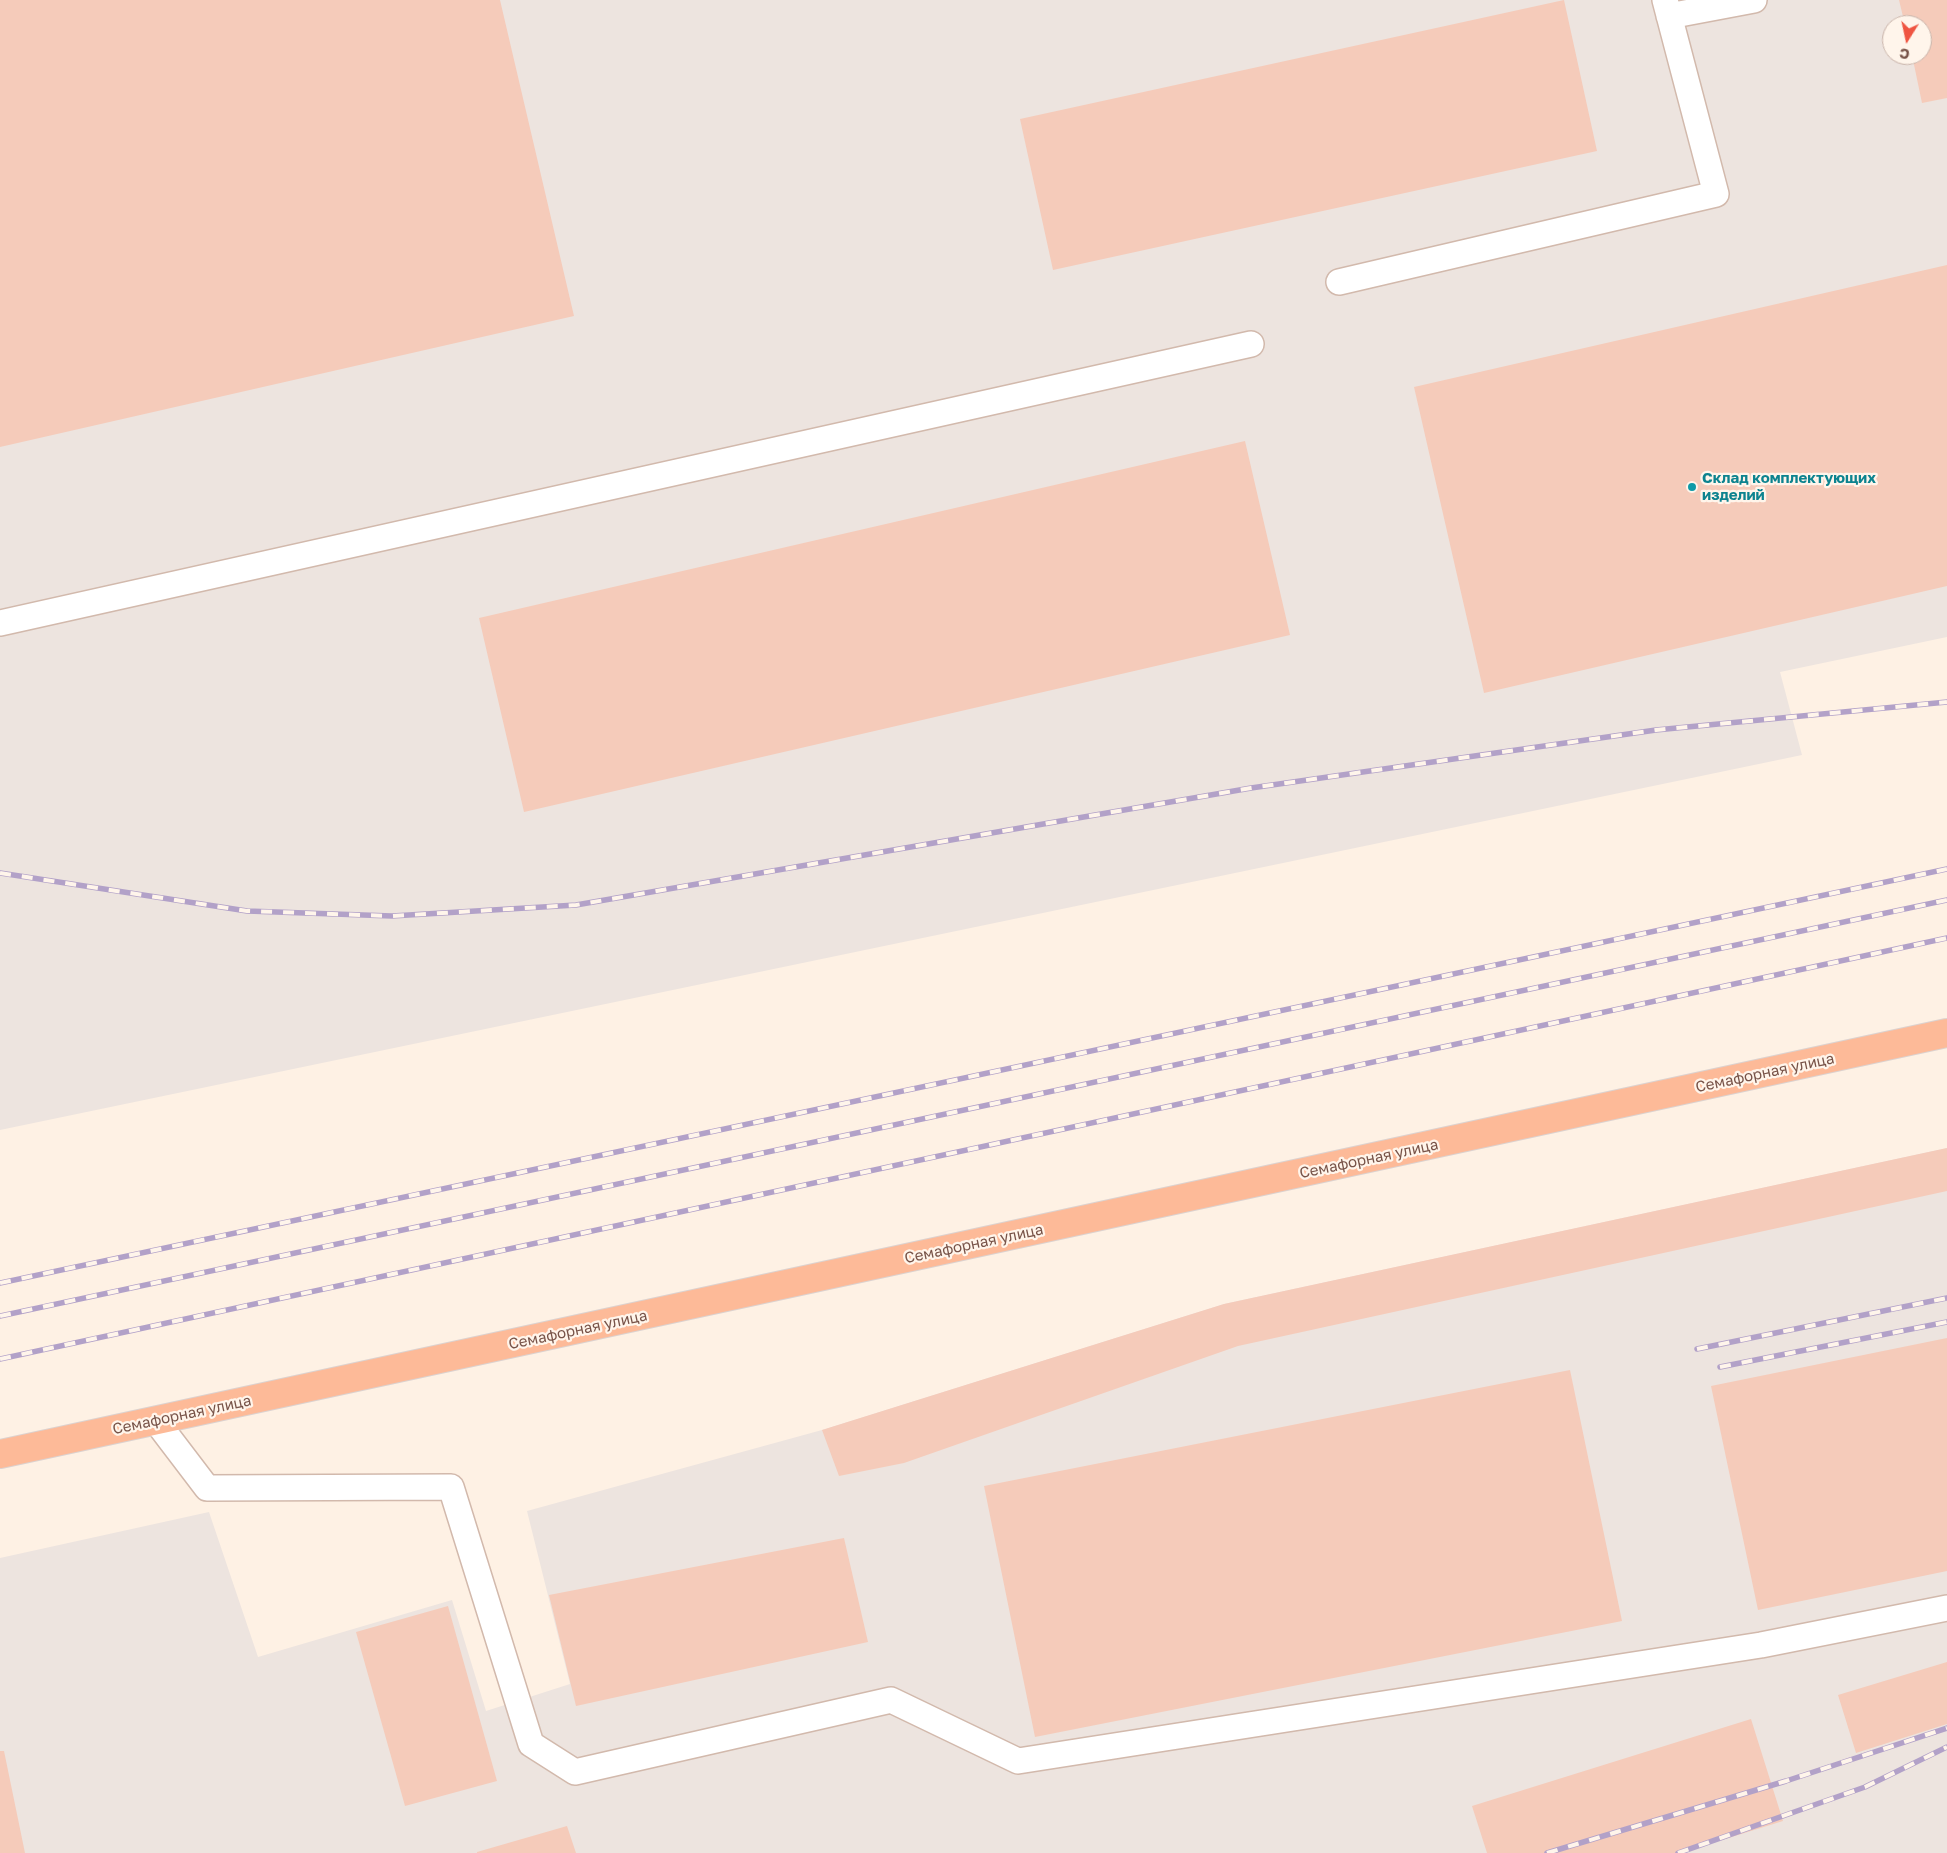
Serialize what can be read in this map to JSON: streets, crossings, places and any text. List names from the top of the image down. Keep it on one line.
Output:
{"streets":{"highway":["Семафорная улица"]},"places":["Склад комплектующих изделий"],"north":"bottom"}
